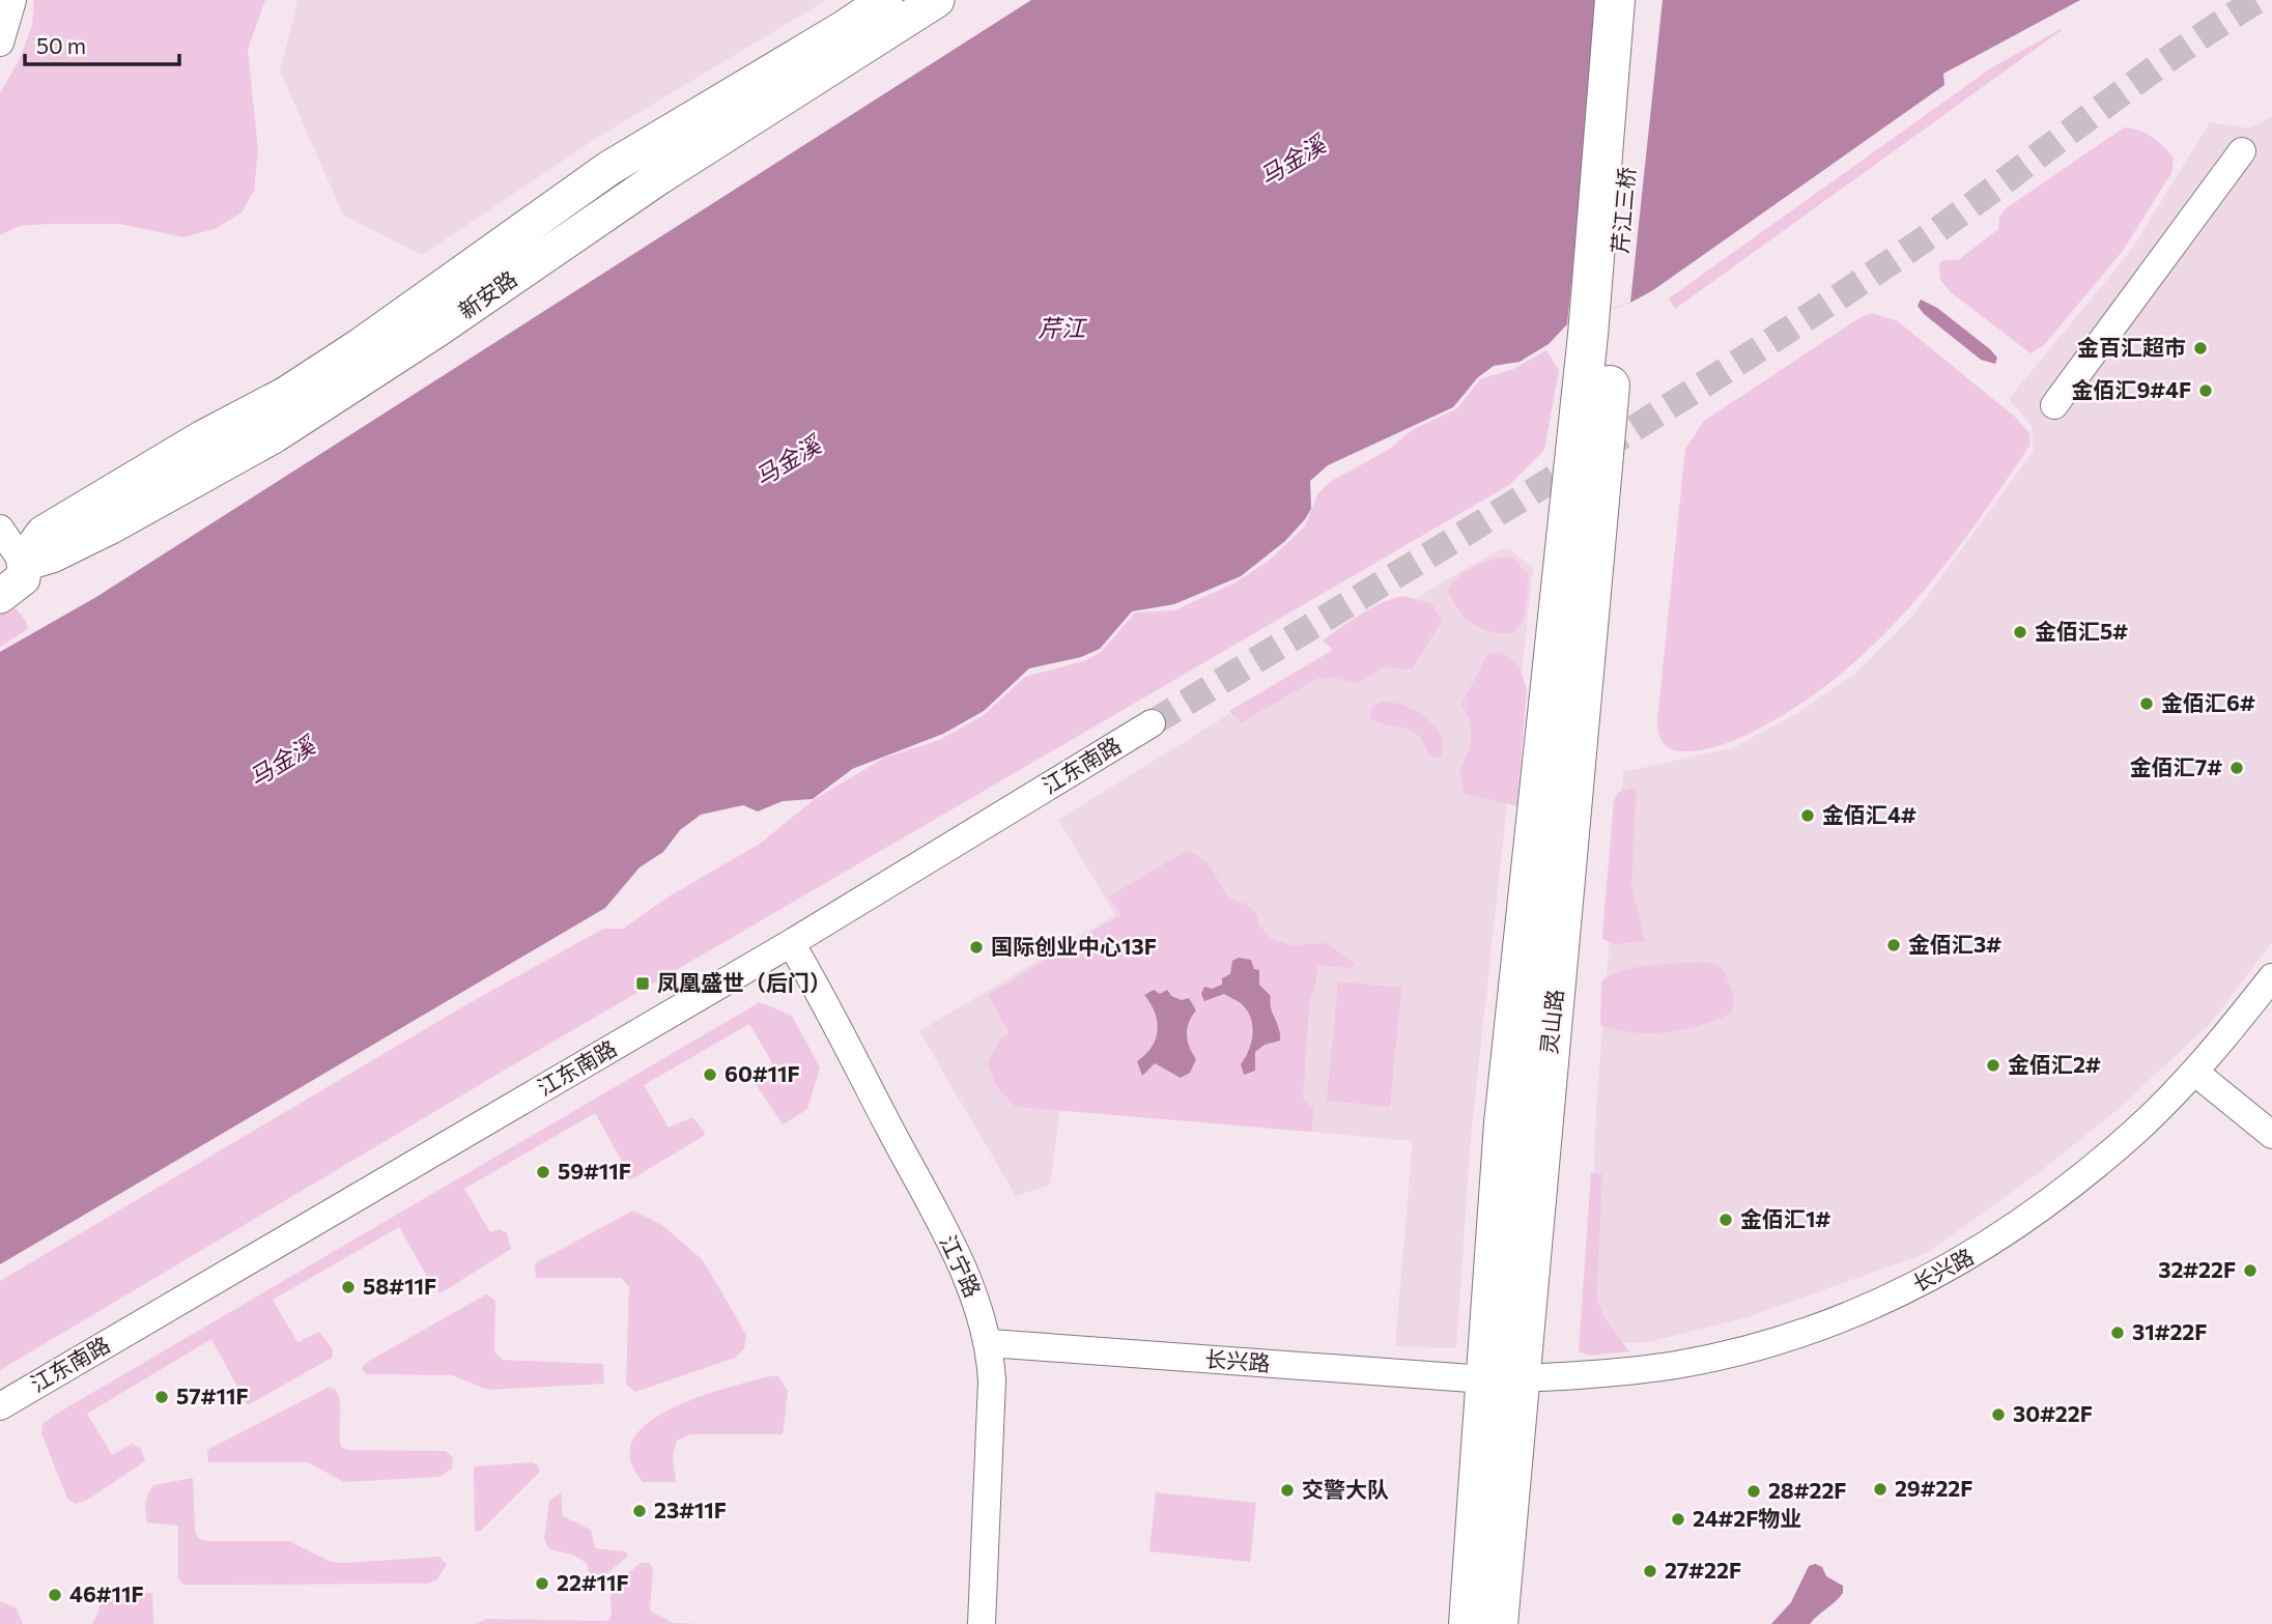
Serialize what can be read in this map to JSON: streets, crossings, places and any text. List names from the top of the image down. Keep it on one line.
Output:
{"streets":{"highway":["芹江三桥","灵山路"],"main road":["新安路"],"street":["江东南路","江宁路","长兴路"]},"crossings":[["芹江三桥","灵山路"],["江东南路","江宁路"],["灵山路","长兴路"],["江宁路","长兴路"]],"water":["马金溪","芹江"],"places":{"other":["金百汇超市","金佰汇9#4F","金佰汇5#","金佰汇6#","金佰汇7#","金佰汇4#","金佰汇3#","国际创业中心13F","金佰汇2#","60#11F","59#11F","金佰汇1#","32#22F","58#11F","31#22F","57#11F","30#22F","29#22F","交警大队","28#22F","23#11F","24#2F物业","27#22F","22#11F","46#11F"],"transit":["凤凰盛世（后门）"]},"scale_bar":"50 m"}
